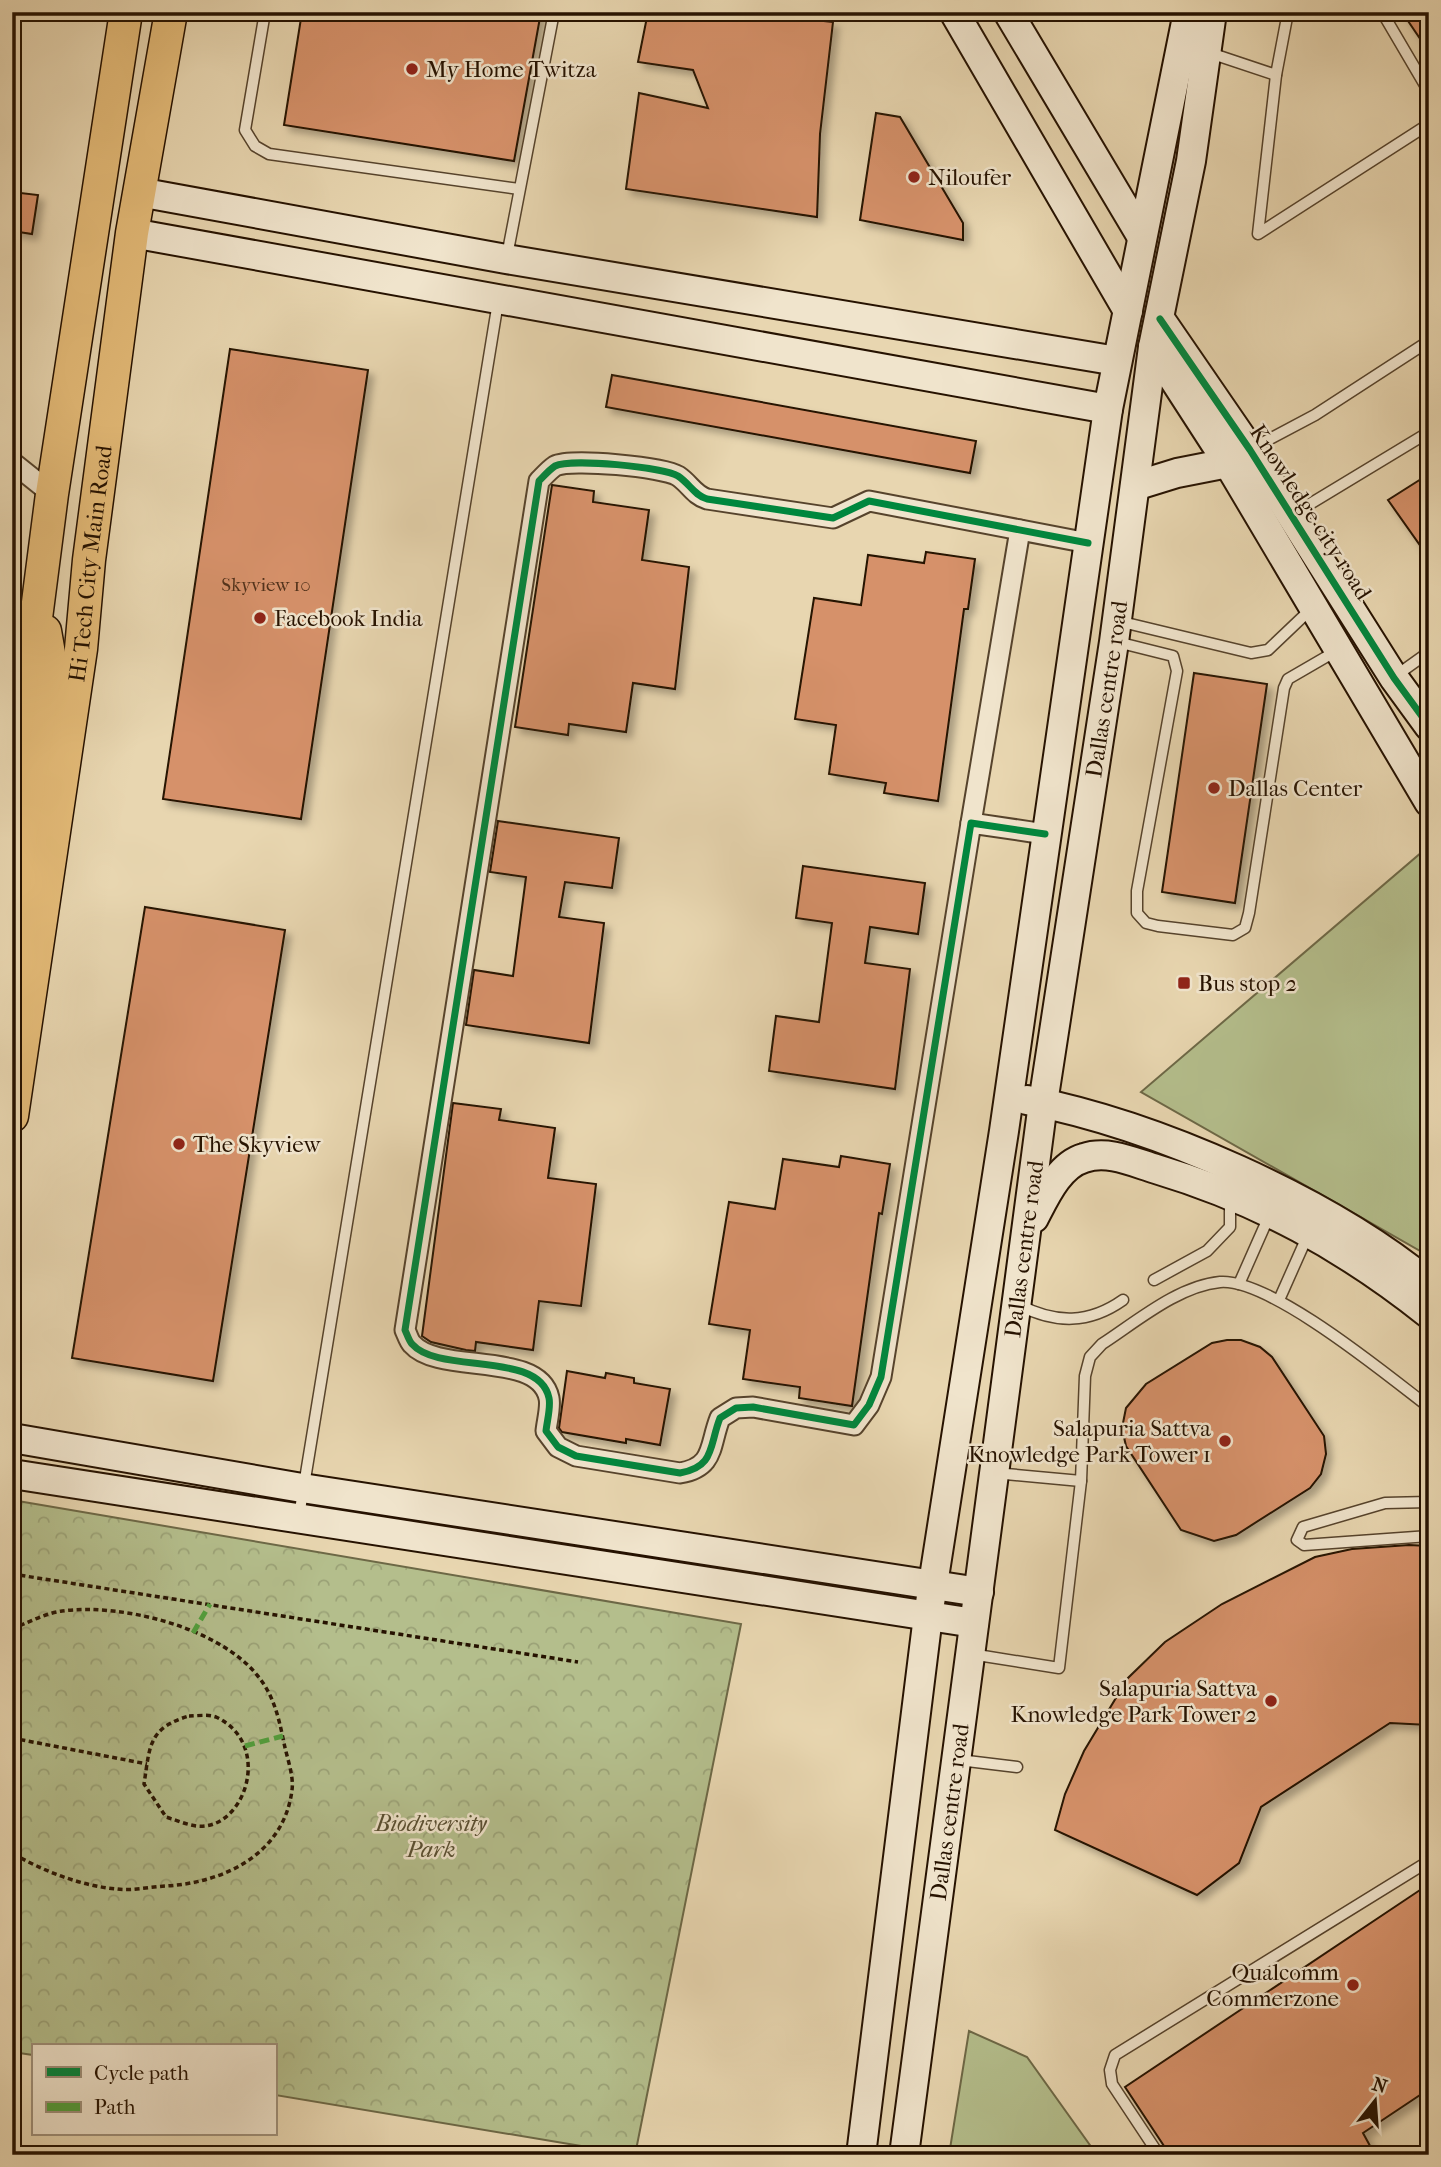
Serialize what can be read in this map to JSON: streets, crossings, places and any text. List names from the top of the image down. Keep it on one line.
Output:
{"streets":{"main road":["Hi Tech City Main Road"],"street":["Knowledge city road","Dallas centre road"]},"crossings":[["Knowledge city road","Dallas centre road"]],"parks":["Biodiversity Park"],"places":{"other":["My Home Twitza","Niloufer","Facebook India","Dallas Center","The Skyview","Salapuria Sattva Knowledge Park Tower 1","Salapuria Sattva Knowledge Park Tower 2","Qualcomm Commerzone"],"transit":["Bus stop 2"]},"house_numbers":["Skyview 10"],"legend":["Cycle path","Path"],"north":"top"}
